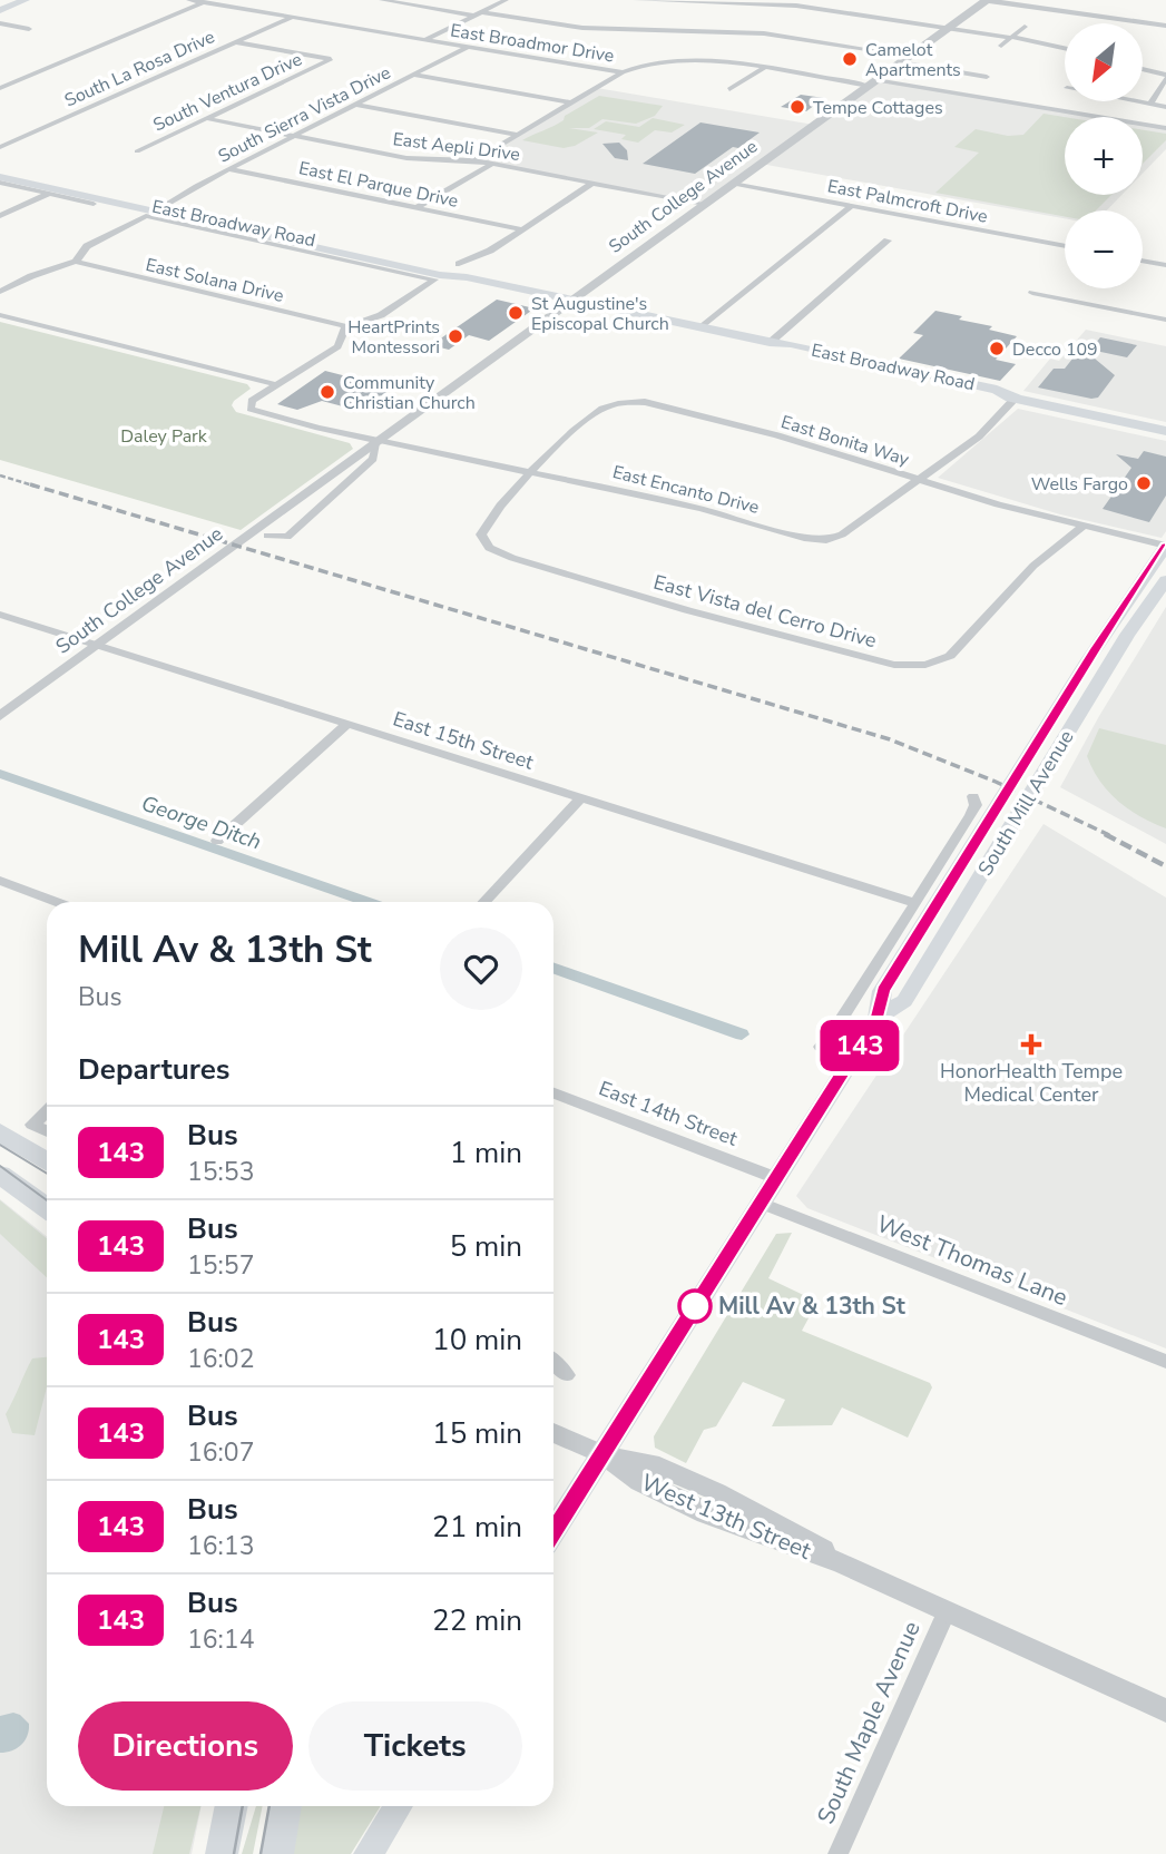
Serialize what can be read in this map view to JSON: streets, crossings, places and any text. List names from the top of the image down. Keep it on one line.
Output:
{"streets":{"main road":["East Broadway Road","South Mill Avenue"],"street":["East Broadmor Drive","South La Rosa Drive","South Ventura Drive","South Sierra Vista Drive","East Aepli Drive","East El Parque Drive","South College Avenue","East Palmcroft Drive","East Solana Drive","East Bonita Way","East Encanto Drive","East Vista del Cerro Drive","East 15th Street","East 14th Street","West Thomas Lane","West 13th Street","South Maple Avenue"]},"crossings":[["East Broadmor Drive","South La Rosa Drive"],["East Broadmor Drive","South Sierra Vista Drive"],["East Broadmor Drive","South College Avenue"],["South La Rosa Drive","South Ventura Drive"],["South Ventura Drive","East Aepli Drive"],["South Sierra Vista Drive","East Aepli Drive"],["South Sierra Vista Drive","East El Parque Drive"],["South Sierra Vista Drive","East Broadway Road"],["South Sierra Vista Drive","East Solana Drive"],["East Aepli Drive","South College Avenue"],["South College Avenue","East Palmcroft Drive"],["South College Avenue","East Broadway Road"],["South College Avenue","East Encanto Drive"],["South College Avenue","East 15th Street"],["East Broadway Road","East Encanto Drive"],["East Bonita Way","East Encanto Drive"],["East Bonita Way","East Vista del Cerro Drive"],["East Bonita Way","South Mill Avenue"],["East Encanto Drive","East Vista del Cerro Drive"],["East 15th Street","South Mill Avenue"],["South Mill Avenue","East 14th Street"],["South Mill Avenue","West Thomas Lane"],["South Mill Avenue","West 13th Street"],["West 13th Street","South Maple Avenue"]],"water":["George Ditch"],"parks":["Daley Park"],"places":{"other":["Camelot Apartments","Tempe Cottages","St Augustine's Episcopal Church","HeartPrints Montessori","Decco 109","Community Christian Church","Wells Fargo","Mill Av & 13th St"],"health":["HonorHealth Tempe Medical Center"]},"lines":["bus line 143"],"north":"bottom left","page":{"on_map":"143","map_buttons":["+","−"],"heading":[["Mill Av & 13th St","Bus"],"Departures"],"list":[{"mark":"143","name":"Bus","note":"15:53","value":"1 min"},{"mark":"143","name":"Bus","note":"15:57","value":"5 min"},{"mark":"143","name":"Bus","note":"16:02","value":"10 min"},{"mark":"143","name":"Bus","note":"16:07","value":"15 min"},{"mark":"143","name":"Bus","note":"16:13","value":"21 min"},{"mark":"143","name":"Bus","note":"16:14","value":"22 min"}],"buttons":["Directions","Tickets"]}}
